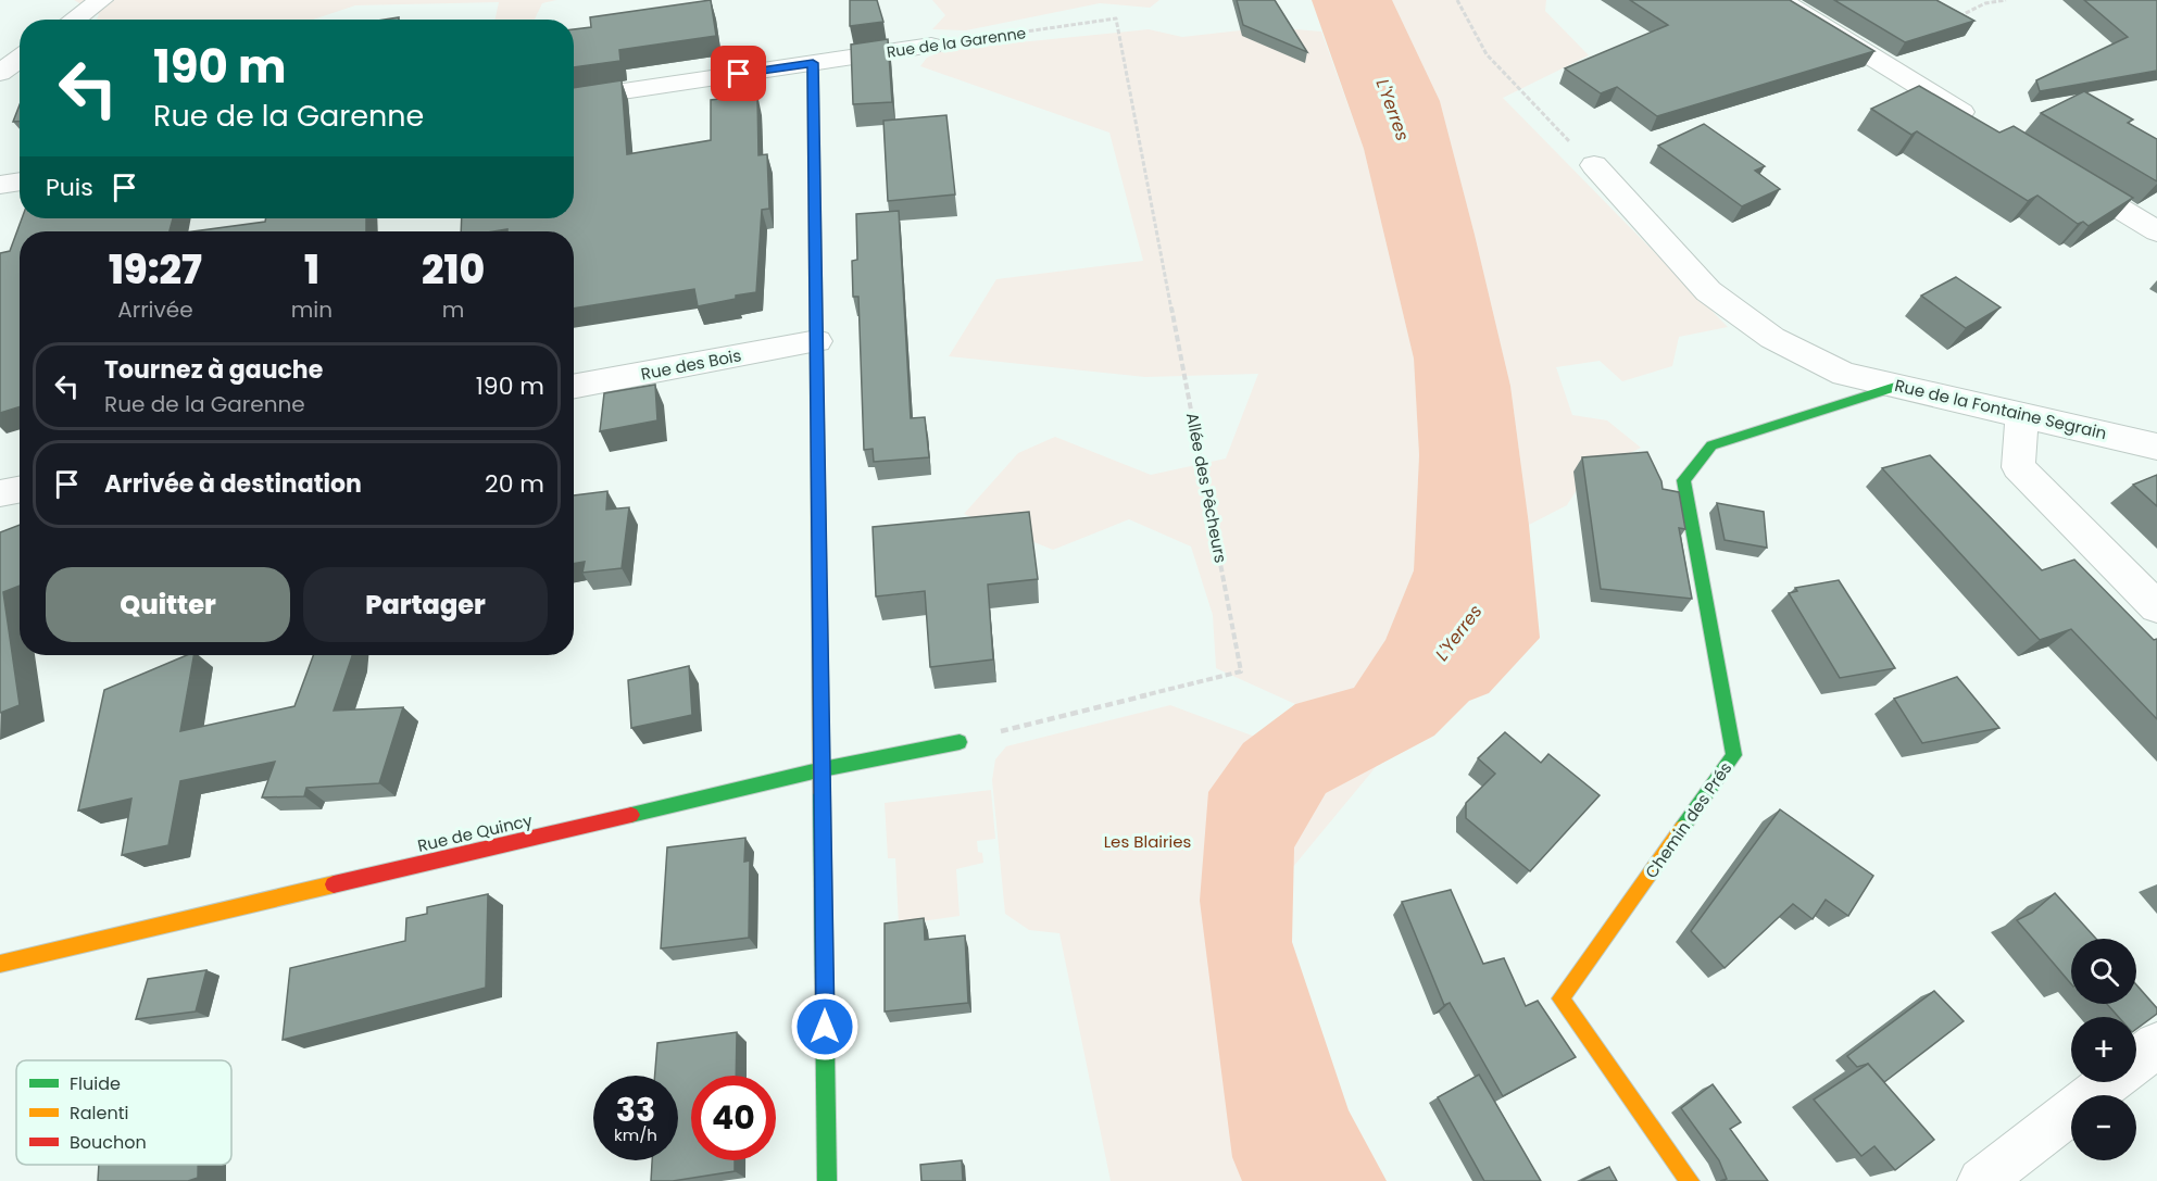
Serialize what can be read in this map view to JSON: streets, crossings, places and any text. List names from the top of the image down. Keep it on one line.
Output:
{"streets":{"street":["Rue de la Garenne","Rue des Bois","Rue de la Fontaine Segrain","Chemin des Prés","Rue de Quincy"],"path":["Allée des Pêcheurs"]},"crossings":[["Rue de la Garenne","Allée des Pêcheurs"],["Rue de la Fontaine Segrain","Chemin des Prés"],["Allée des Pêcheurs","Rue de Quincy"]],"water":["L'Yerres"],"parks":["Les Blairies"],"legend":["Fluide","Ralenti","Bouchon"],"page":{"turn":["190 m","Rue de la Garenne"],"then":"Puis","eta":["19:27","Arrivée","1","min","210","m"],"list":[{"name":"Tournez à gauche","note":"Rue de la Garenne","value":"190 m"},{"name":"Arrivée à destination","value":"20 m"}],"buttons":["Quitter","Partager"],"map_buttons":["+","−"],"speed":"33 km/h","limit":"40"}}
